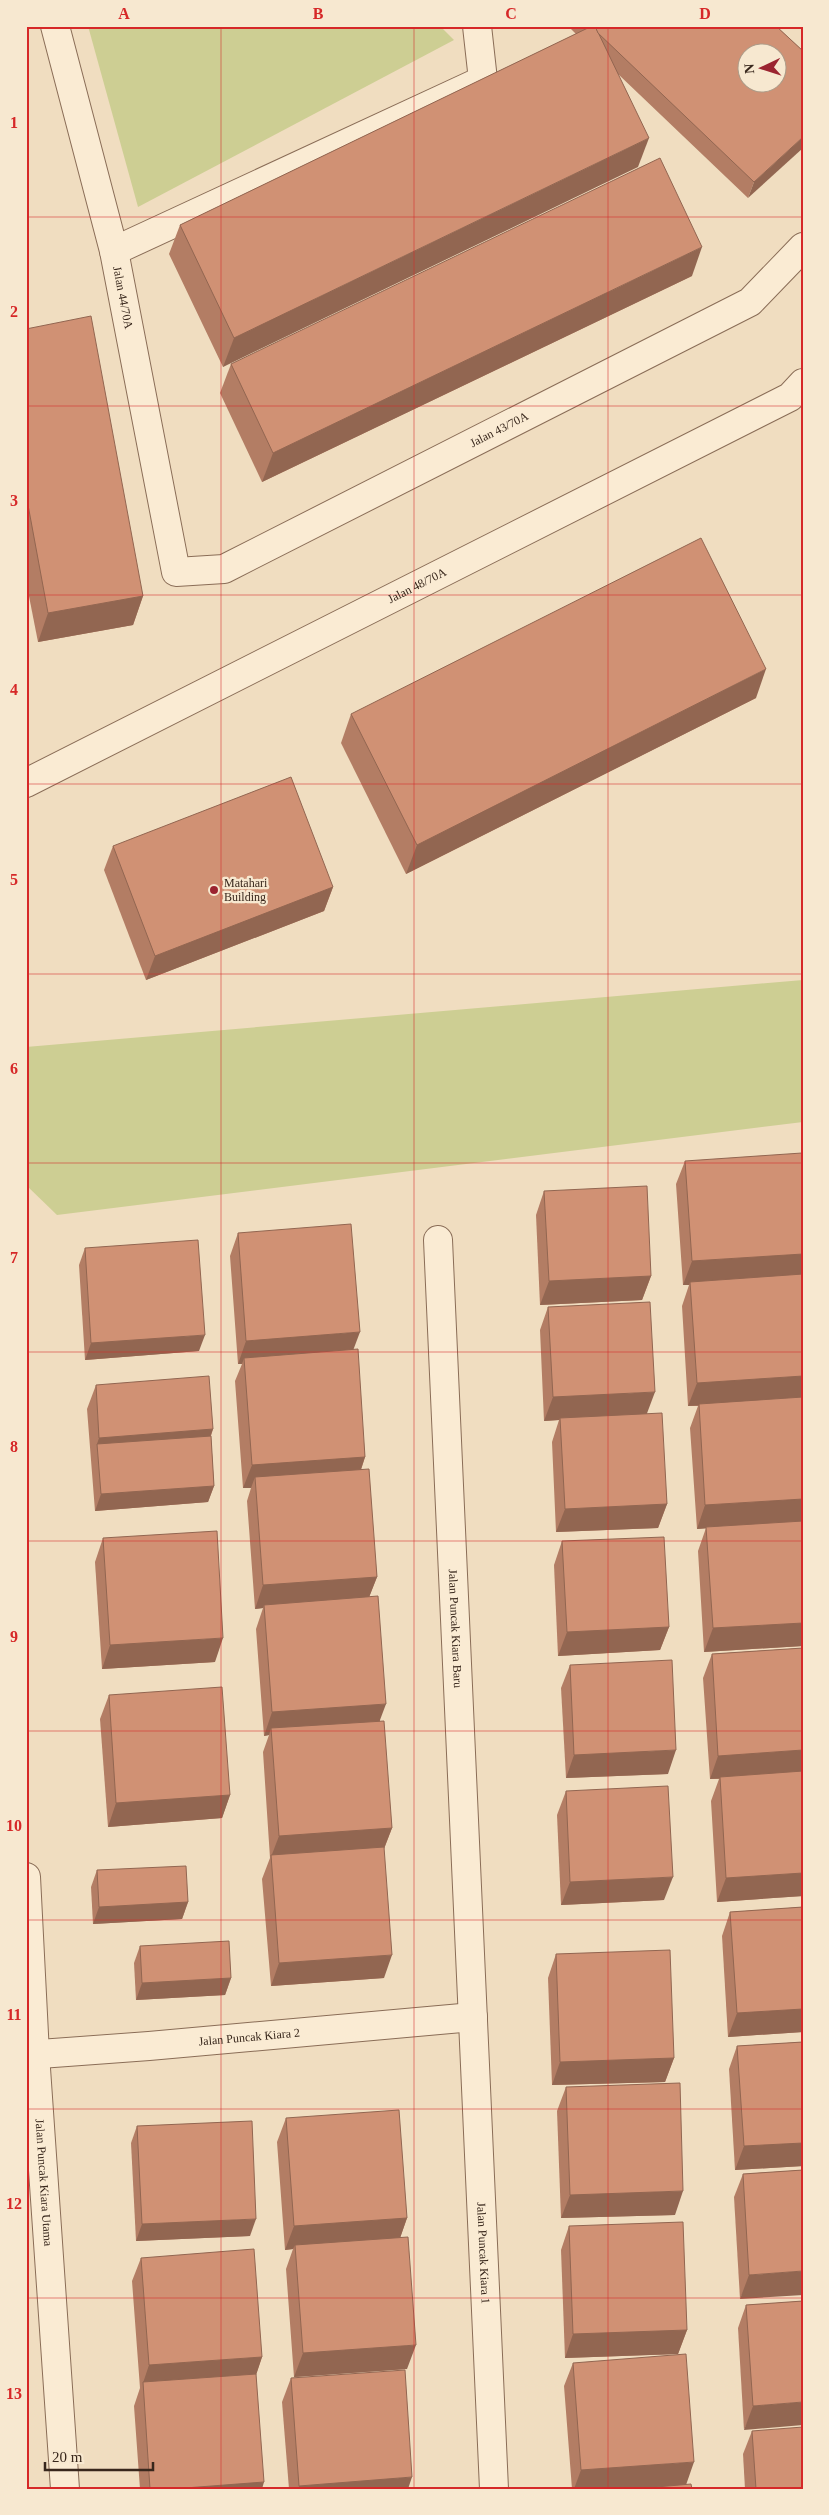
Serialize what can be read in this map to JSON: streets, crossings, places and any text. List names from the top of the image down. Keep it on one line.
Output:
{"streets":{"street":["Jalan 44/70A","Jalan 43/70A","Jalan 48/70A","Jalan Puncak Kiara Baru","Jalan Puncak Kiara 2","Jalan Puncak Kiara Utama","Jalan Puncak Kiara 1"]},"crossings":[["Jalan 44/70A","Jalan 43/70A"],["Jalan Puncak Kiara Baru","Jalan Puncak Kiara 2"],["Jalan Puncak Kiara Baru","Jalan Puncak Kiara 1"],["Jalan Puncak Kiara 2","Jalan Puncak Kiara Utama"],["Jalan Puncak Kiara 2","Jalan Puncak Kiara 1"]],"places":["Matahari Building"],"scale_bar":"20 m","north":"left","grid":{"columns":["A","B","C","D"],"rows":["1","2","3","4","5","6","7","8","9","10","11","12","13"]}}
